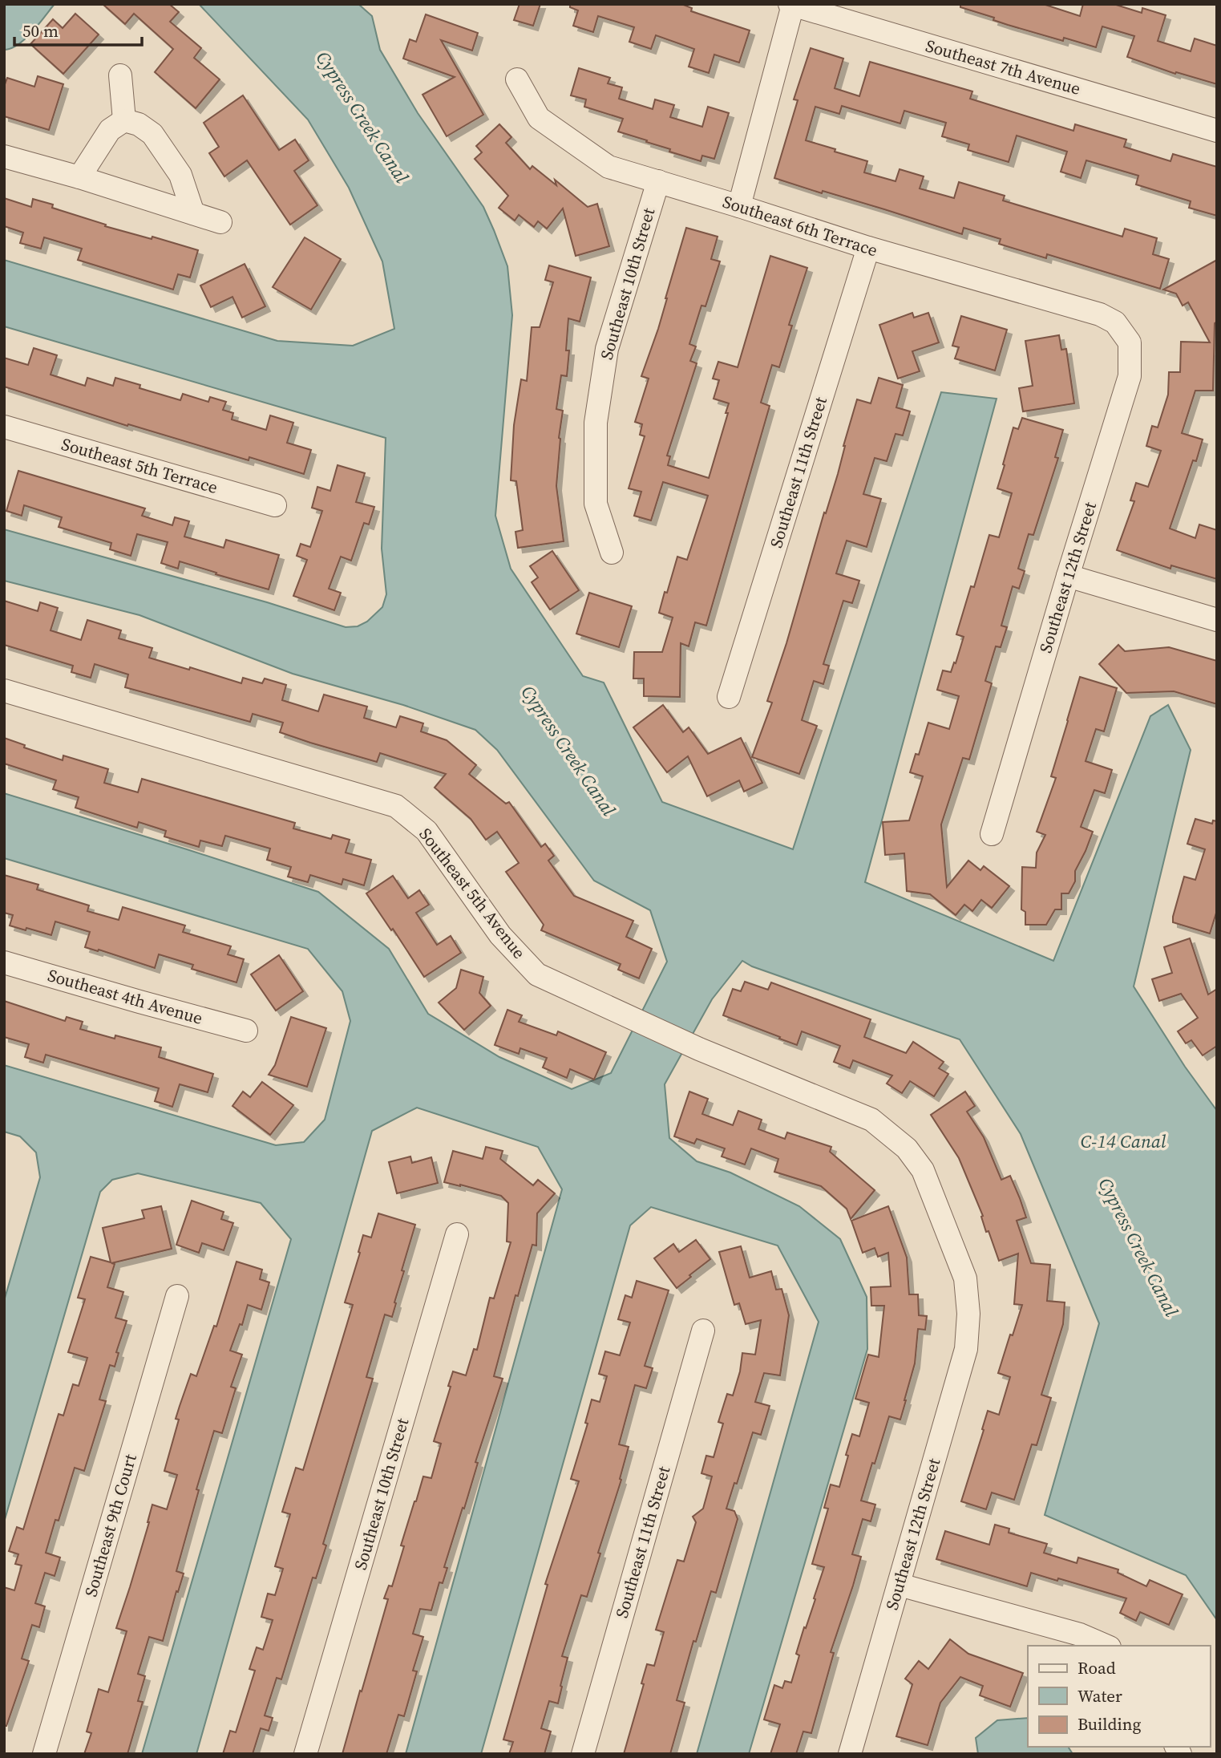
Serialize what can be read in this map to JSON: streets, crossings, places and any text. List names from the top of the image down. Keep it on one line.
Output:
{"streets":{"street":["Southeast 7th Avenue","Southeast 6th Terrace","Southeast 10th Street","Southeast 5th Terrace","Southeast 11th Street","Southeast 12th Street","Southeast 5th Avenue","Southeast 4th Avenue","Southeast 9th Court"]},"crossings":[["Southeast 6th Terrace","Southeast 10th Street"],["Southeast 6th Terrace","Southeast 11th Street"],["Southeast 6th Terrace","Southeast 12th Street"],["Southeast 12th Street","Southeast 5th Avenue"]],"water":["Cypress Creek Canal","C-14 Canal"],"legend":["Road","Water","Building"],"scale_bar":"50 m"}
